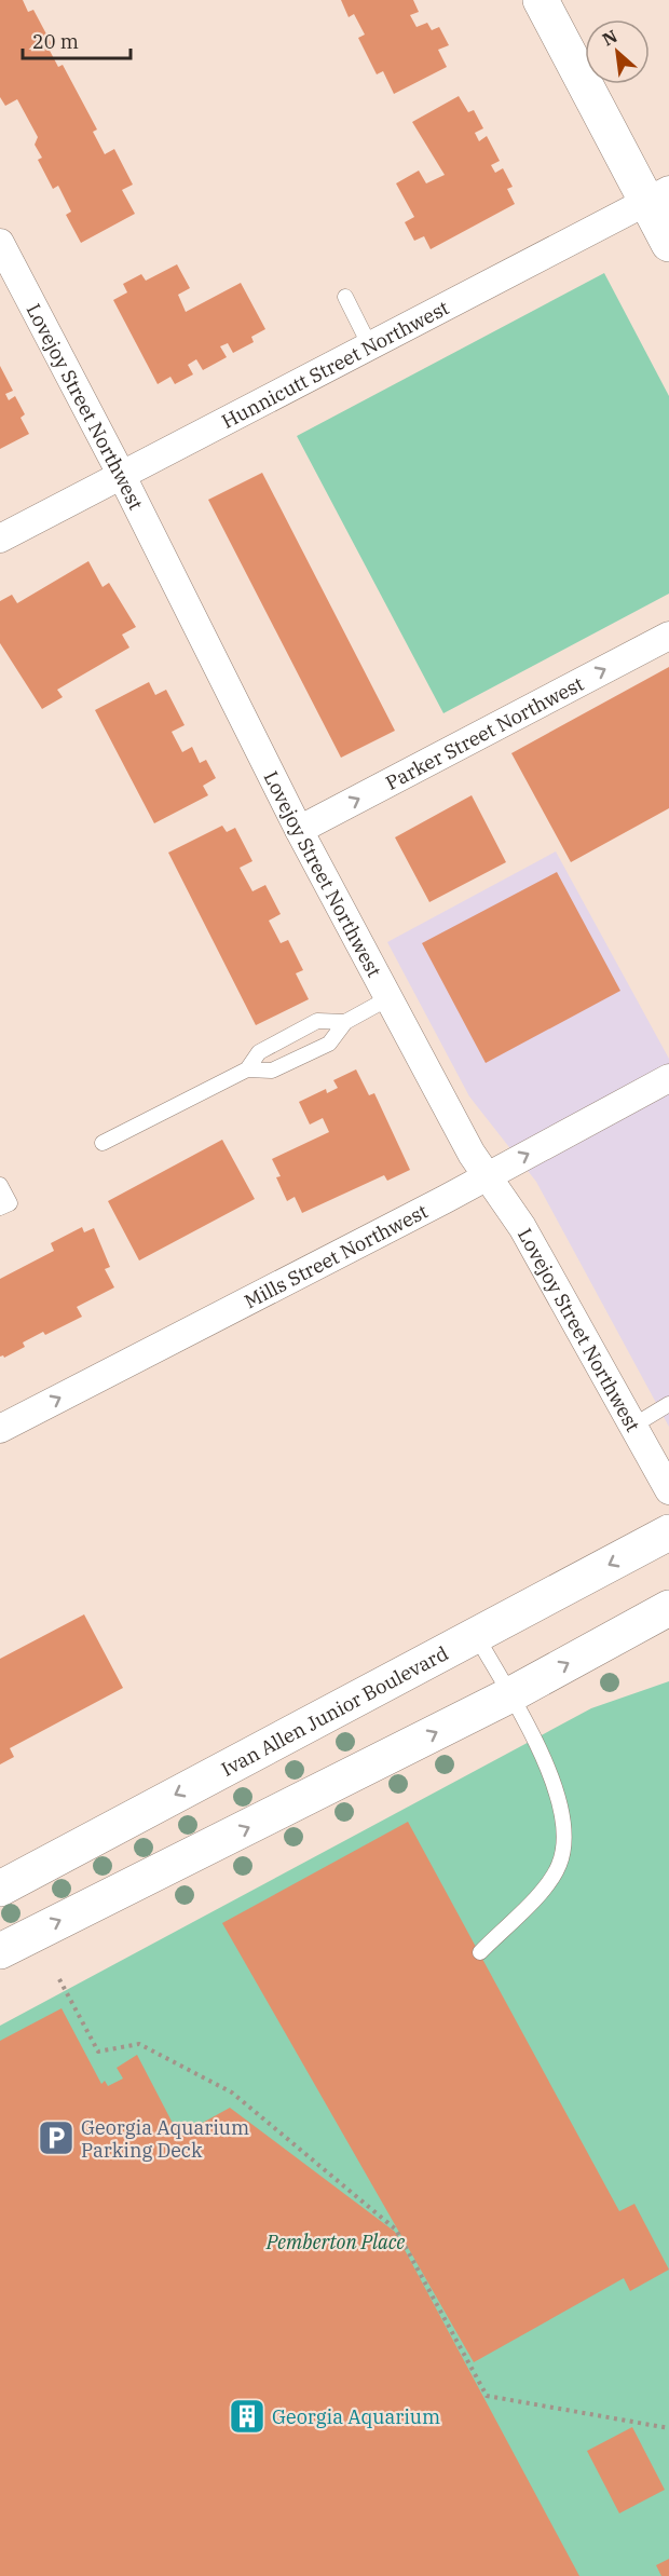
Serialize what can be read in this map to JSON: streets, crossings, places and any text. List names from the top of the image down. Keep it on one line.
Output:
{"streets":{"main road":["Ivan Allen Junior Boulevard"],"street":["Hunnicutt Street Northwest","Lovejoy Street Northwest","Parker Street Northwest","Mills Street Northwest"]},"crossings":[["Hunnicutt Street Northwest","Lovejoy Street Northwest"],["Lovejoy Street Northwest","Parker Street Northwest"],["Lovejoy Street Northwest","Mills Street Northwest"]],"one_way":["Parker Street Northwest","Mills Street Northwest"],"parks":["Pemberton Place"],"places":{"parking":["Georgia Aquarium Parking Deck"],"building":["Georgia Aquarium"]},"scale_bar":"20 m","north":"top left"}
